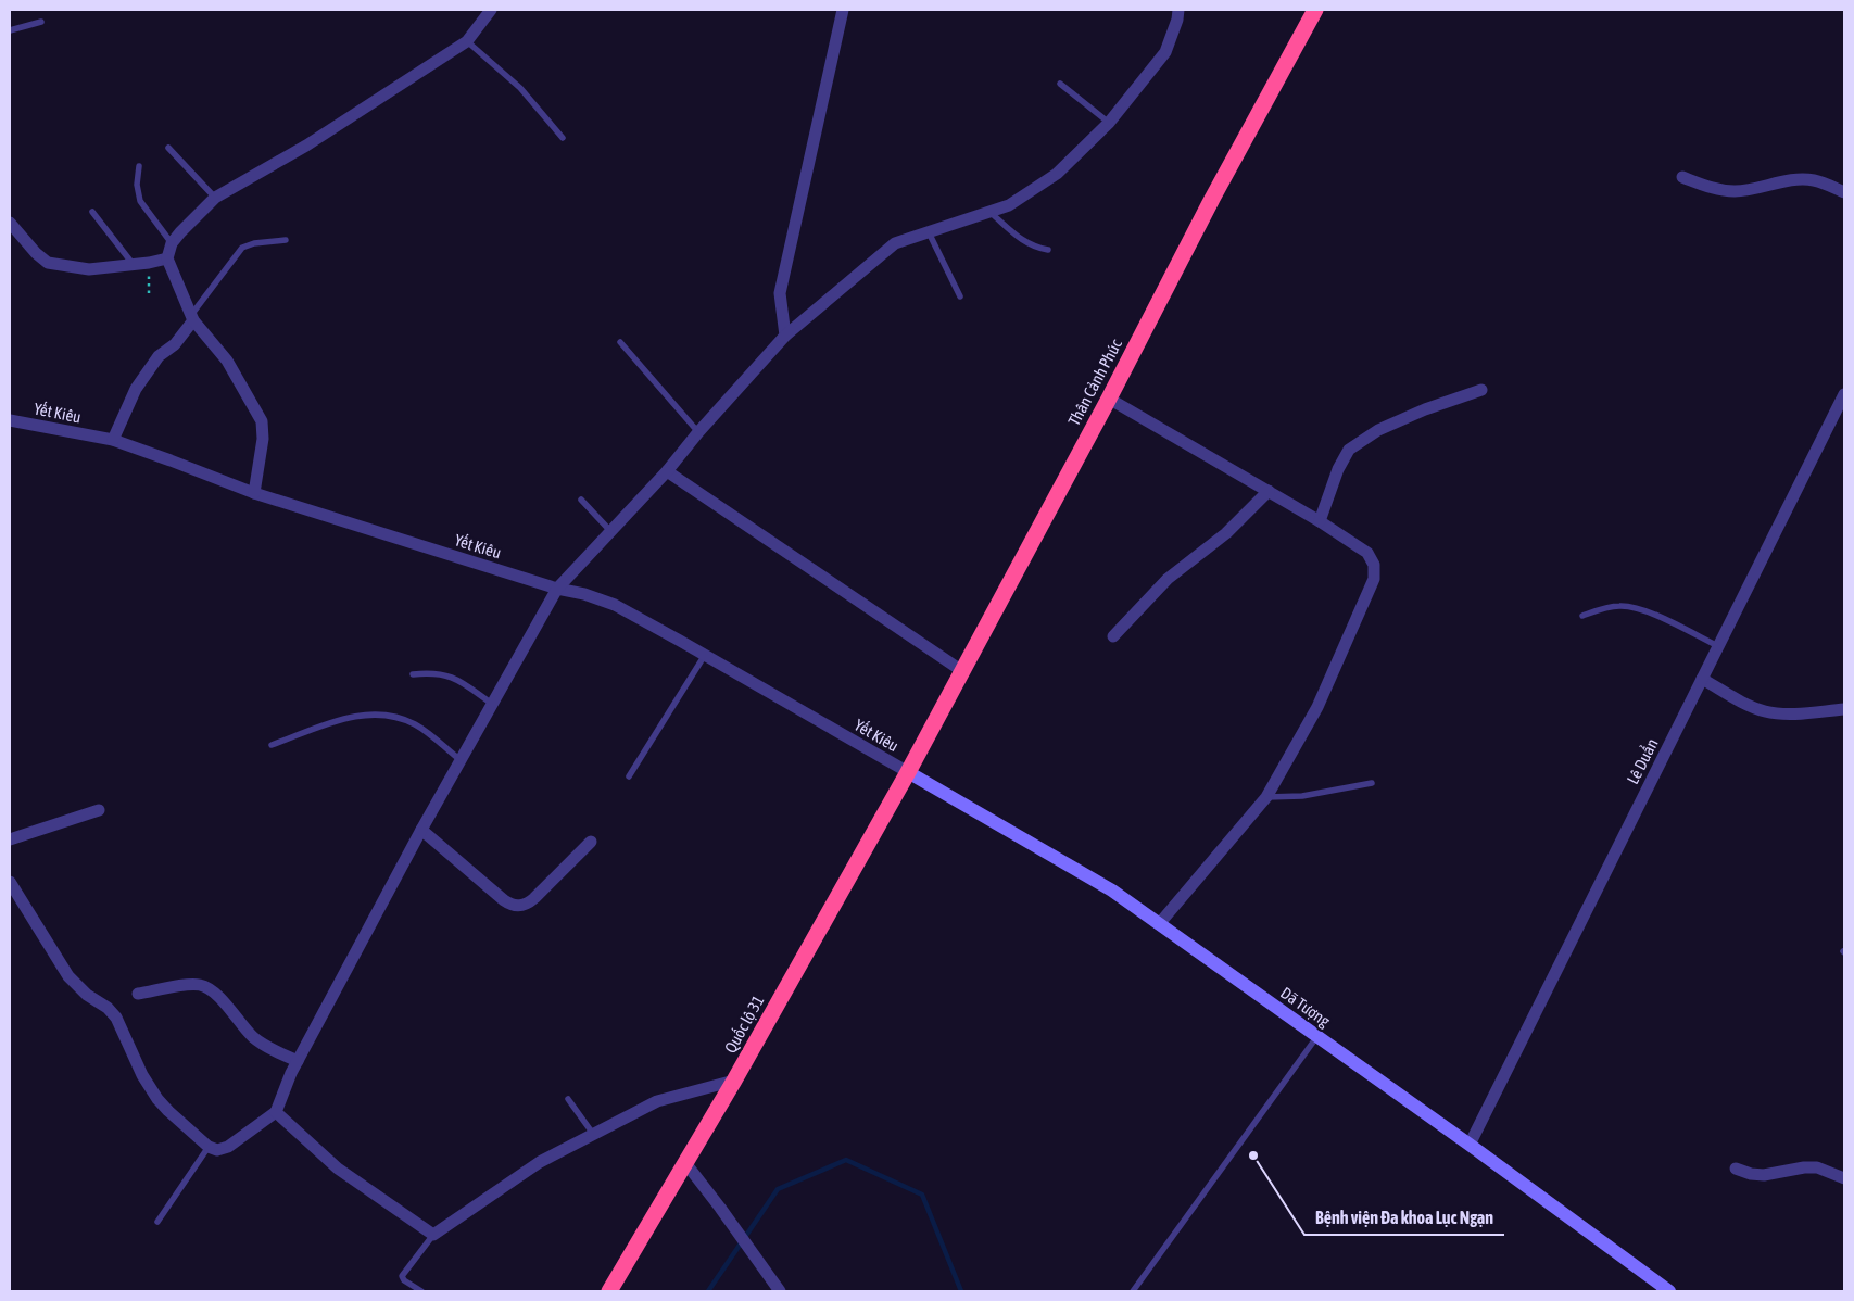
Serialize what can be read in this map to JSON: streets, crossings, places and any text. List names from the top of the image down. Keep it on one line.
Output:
{"streets":{"highway":["Thân Cảnh Phúc","Quốc lộ 31"],"street":["Yết Kiêu","Lê Duẩn","Dã Tượng"]},"crossings":[["Thân Cảnh Phúc","Yết Kiêu"],["Thân Cảnh Phúc","Dã Tượng"],["Thân Cảnh Phúc","Quốc lộ 31"],["Yết Kiêu","Dã Tượng"],["Yết Kiêu","Quốc lộ 31"],["Lê Duẩn","Dã Tượng"],["Dã Tượng","Quốc lộ 31"]],"places":["Bệnh viện Đa khoa Lục Ngạn"]}
